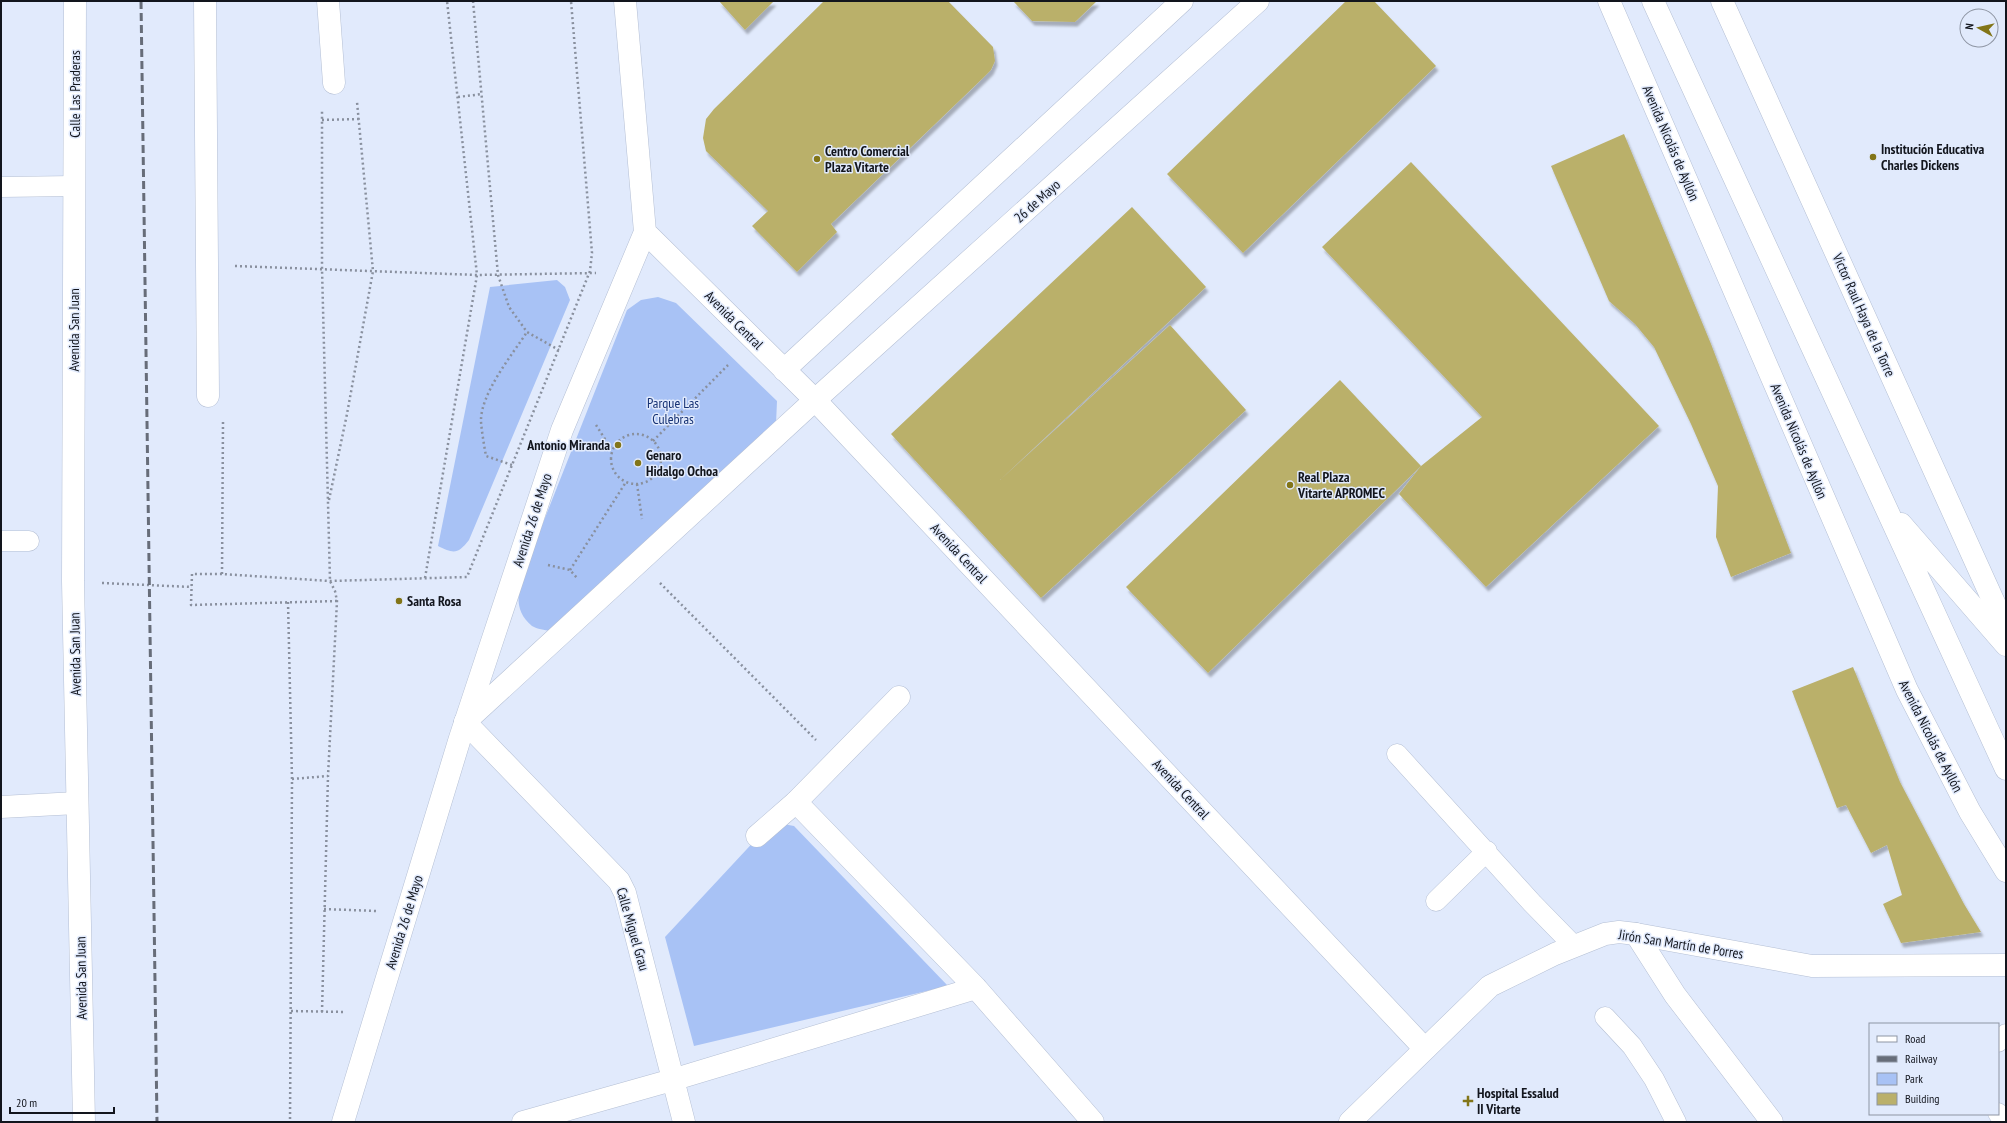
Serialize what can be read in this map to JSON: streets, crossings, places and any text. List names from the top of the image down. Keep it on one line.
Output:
{"streets":{"street":["Calle Las Praderas","Avenida Nicolás de Ayllón","26 de Mayo","Victor Raul Haya de la Torre","Avenida Central","Avenida San Juan","Avenida 26 de Mayo","Calle Miguel Grau","Jirón San Martín de Porres"]},"crossings":[["Calle Las Praderas","Avenida San Juan"],["26 de Mayo","Avenida Central"],["Avenida Central","Avenida 26 de Mayo"],["Avenida Central","Jirón San Martín de Porres"],["Avenida 26 de Mayo","Calle Miguel Grau"]],"parks":["Parque Las Culebras"],"places":{"other":["Institución Educativa Charles Dickens","Centro Comercial Plaza Vitarte","Antonio Miranda","Genaro Hidalgo Ochoa","Real Plaza Vitarte APROMEC","Santa Rosa"],"health":["Hospital Essalud II Vitarte"]},"legend":["Road","Railway","Park","Building"],"scale_bar":"20 m","north":"left"}
